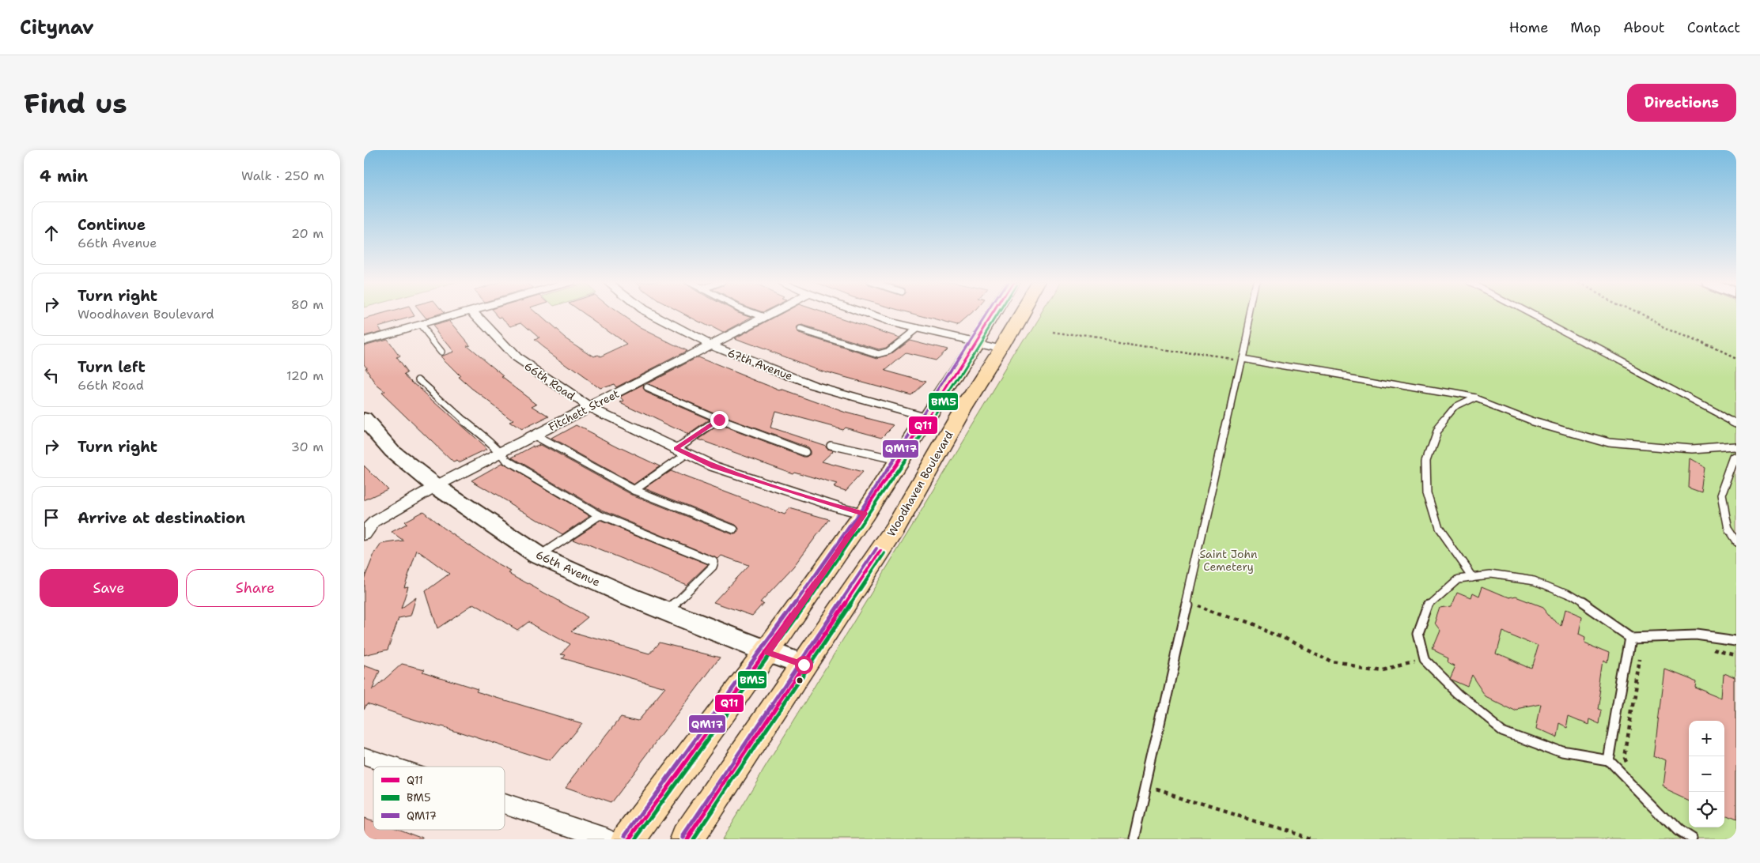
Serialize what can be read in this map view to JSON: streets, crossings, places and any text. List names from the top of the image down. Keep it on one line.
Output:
{"streets":{"main road":["Woodhaven Boulevard"],"street":["67th Avenue","66th Road","Fitchett Street","66th Avenue"]},"crossings":[["67th Avenue","Fitchett Street"],["66th Road","Fitchett Street"],["Fitchett Street","66th Avenue"],["Woodhaven Boulevard","66th Avenue"]],"parks":["Saint John Cemetery"],"lines":["transit line Q11","transit line BM5","transit line QM17"],"legend":["Q11","BM5","QM17"],"page":{"header":"Citynav","nav":["Home","Map","About","Contact"],"buttons":["Directions",["Save","Share"]],"title":"Find us","heading":["4 min","Walk · 250 m"],"list":[["Continue","66th Avenue","20 m"],["Turn right","Woodhaven Boulevard","80 m"],["Turn left","66th Road","120 m"],["Turn right","30 m"],"Arrive at destination"],"map_buttons":["+","−"]}}
